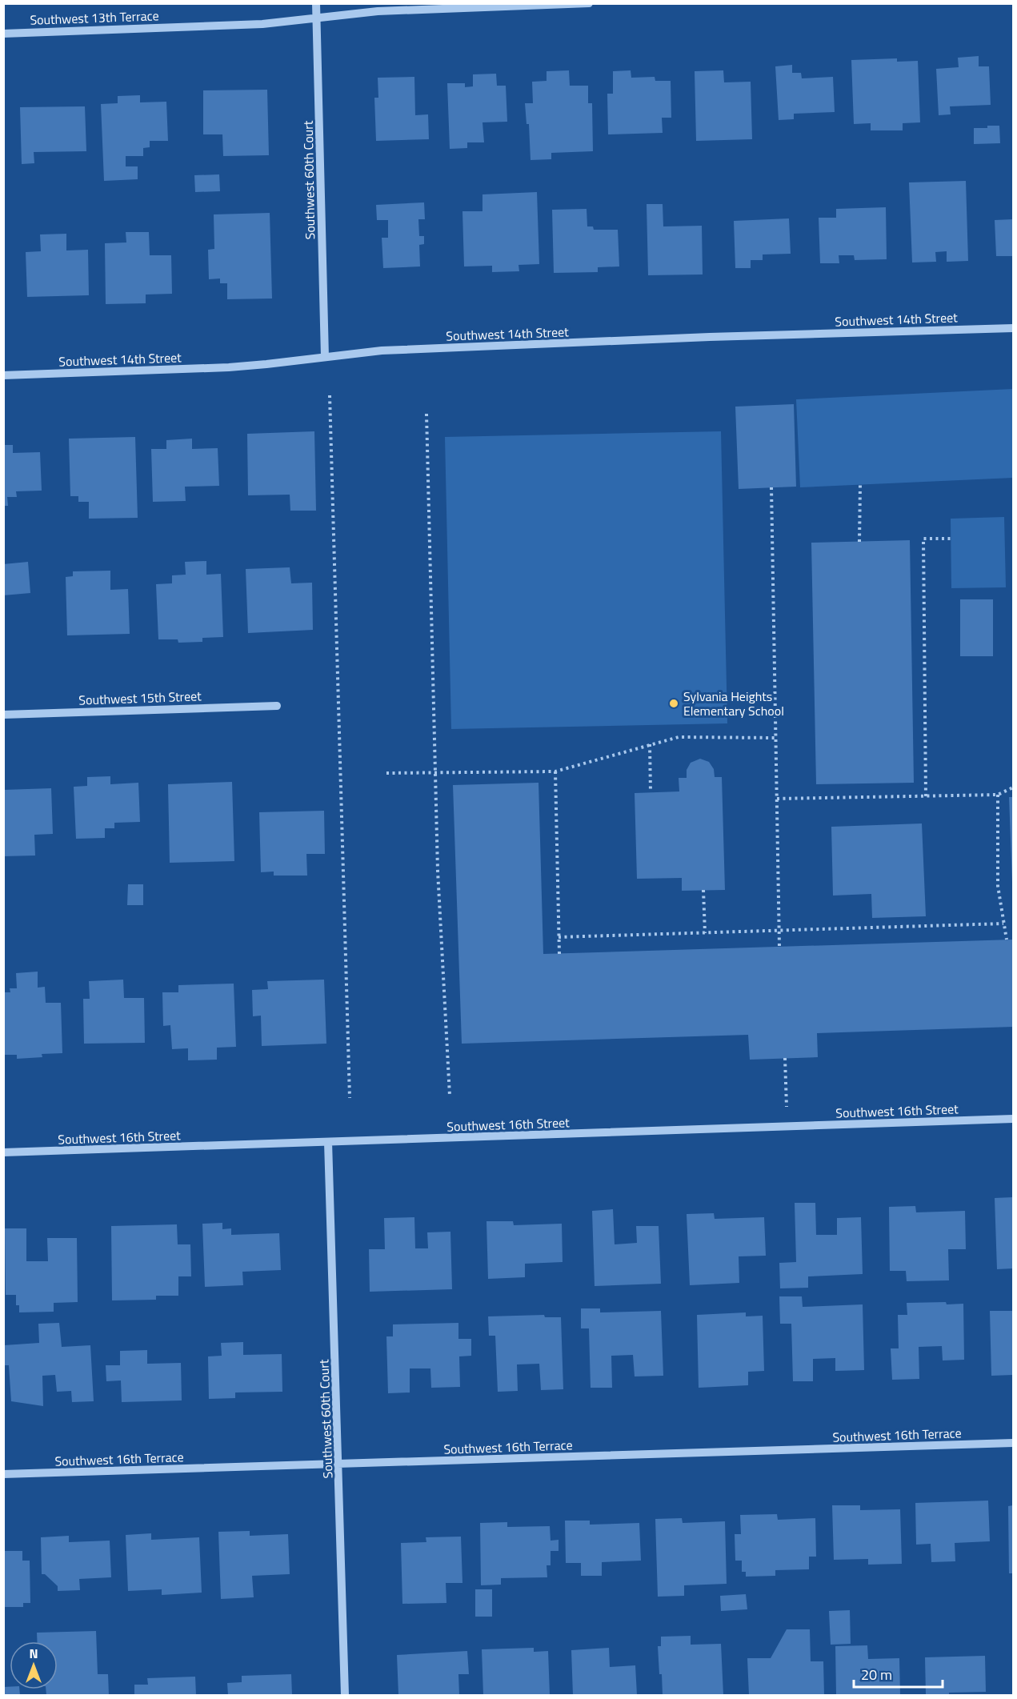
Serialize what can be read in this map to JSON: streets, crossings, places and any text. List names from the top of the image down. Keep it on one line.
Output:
{"streets":{"street":["Southwest 13th Terrace","Southwest 60th Court","Southwest 14th Street","Southwest 15th Street","Southwest 16th Street","Southwest 16th Terrace"]},"crossings":[["Southwest 13th Terrace","Southwest 60th Court"],["Southwest 60th Court","Southwest 14th Street"],["Southwest 60th Court","Southwest 16th Street"],["Southwest 60th Court","Southwest 16th Terrace"]],"places":["Sylvania Heights Elementary School"],"scale_bar":"20 m","north":"top"}
